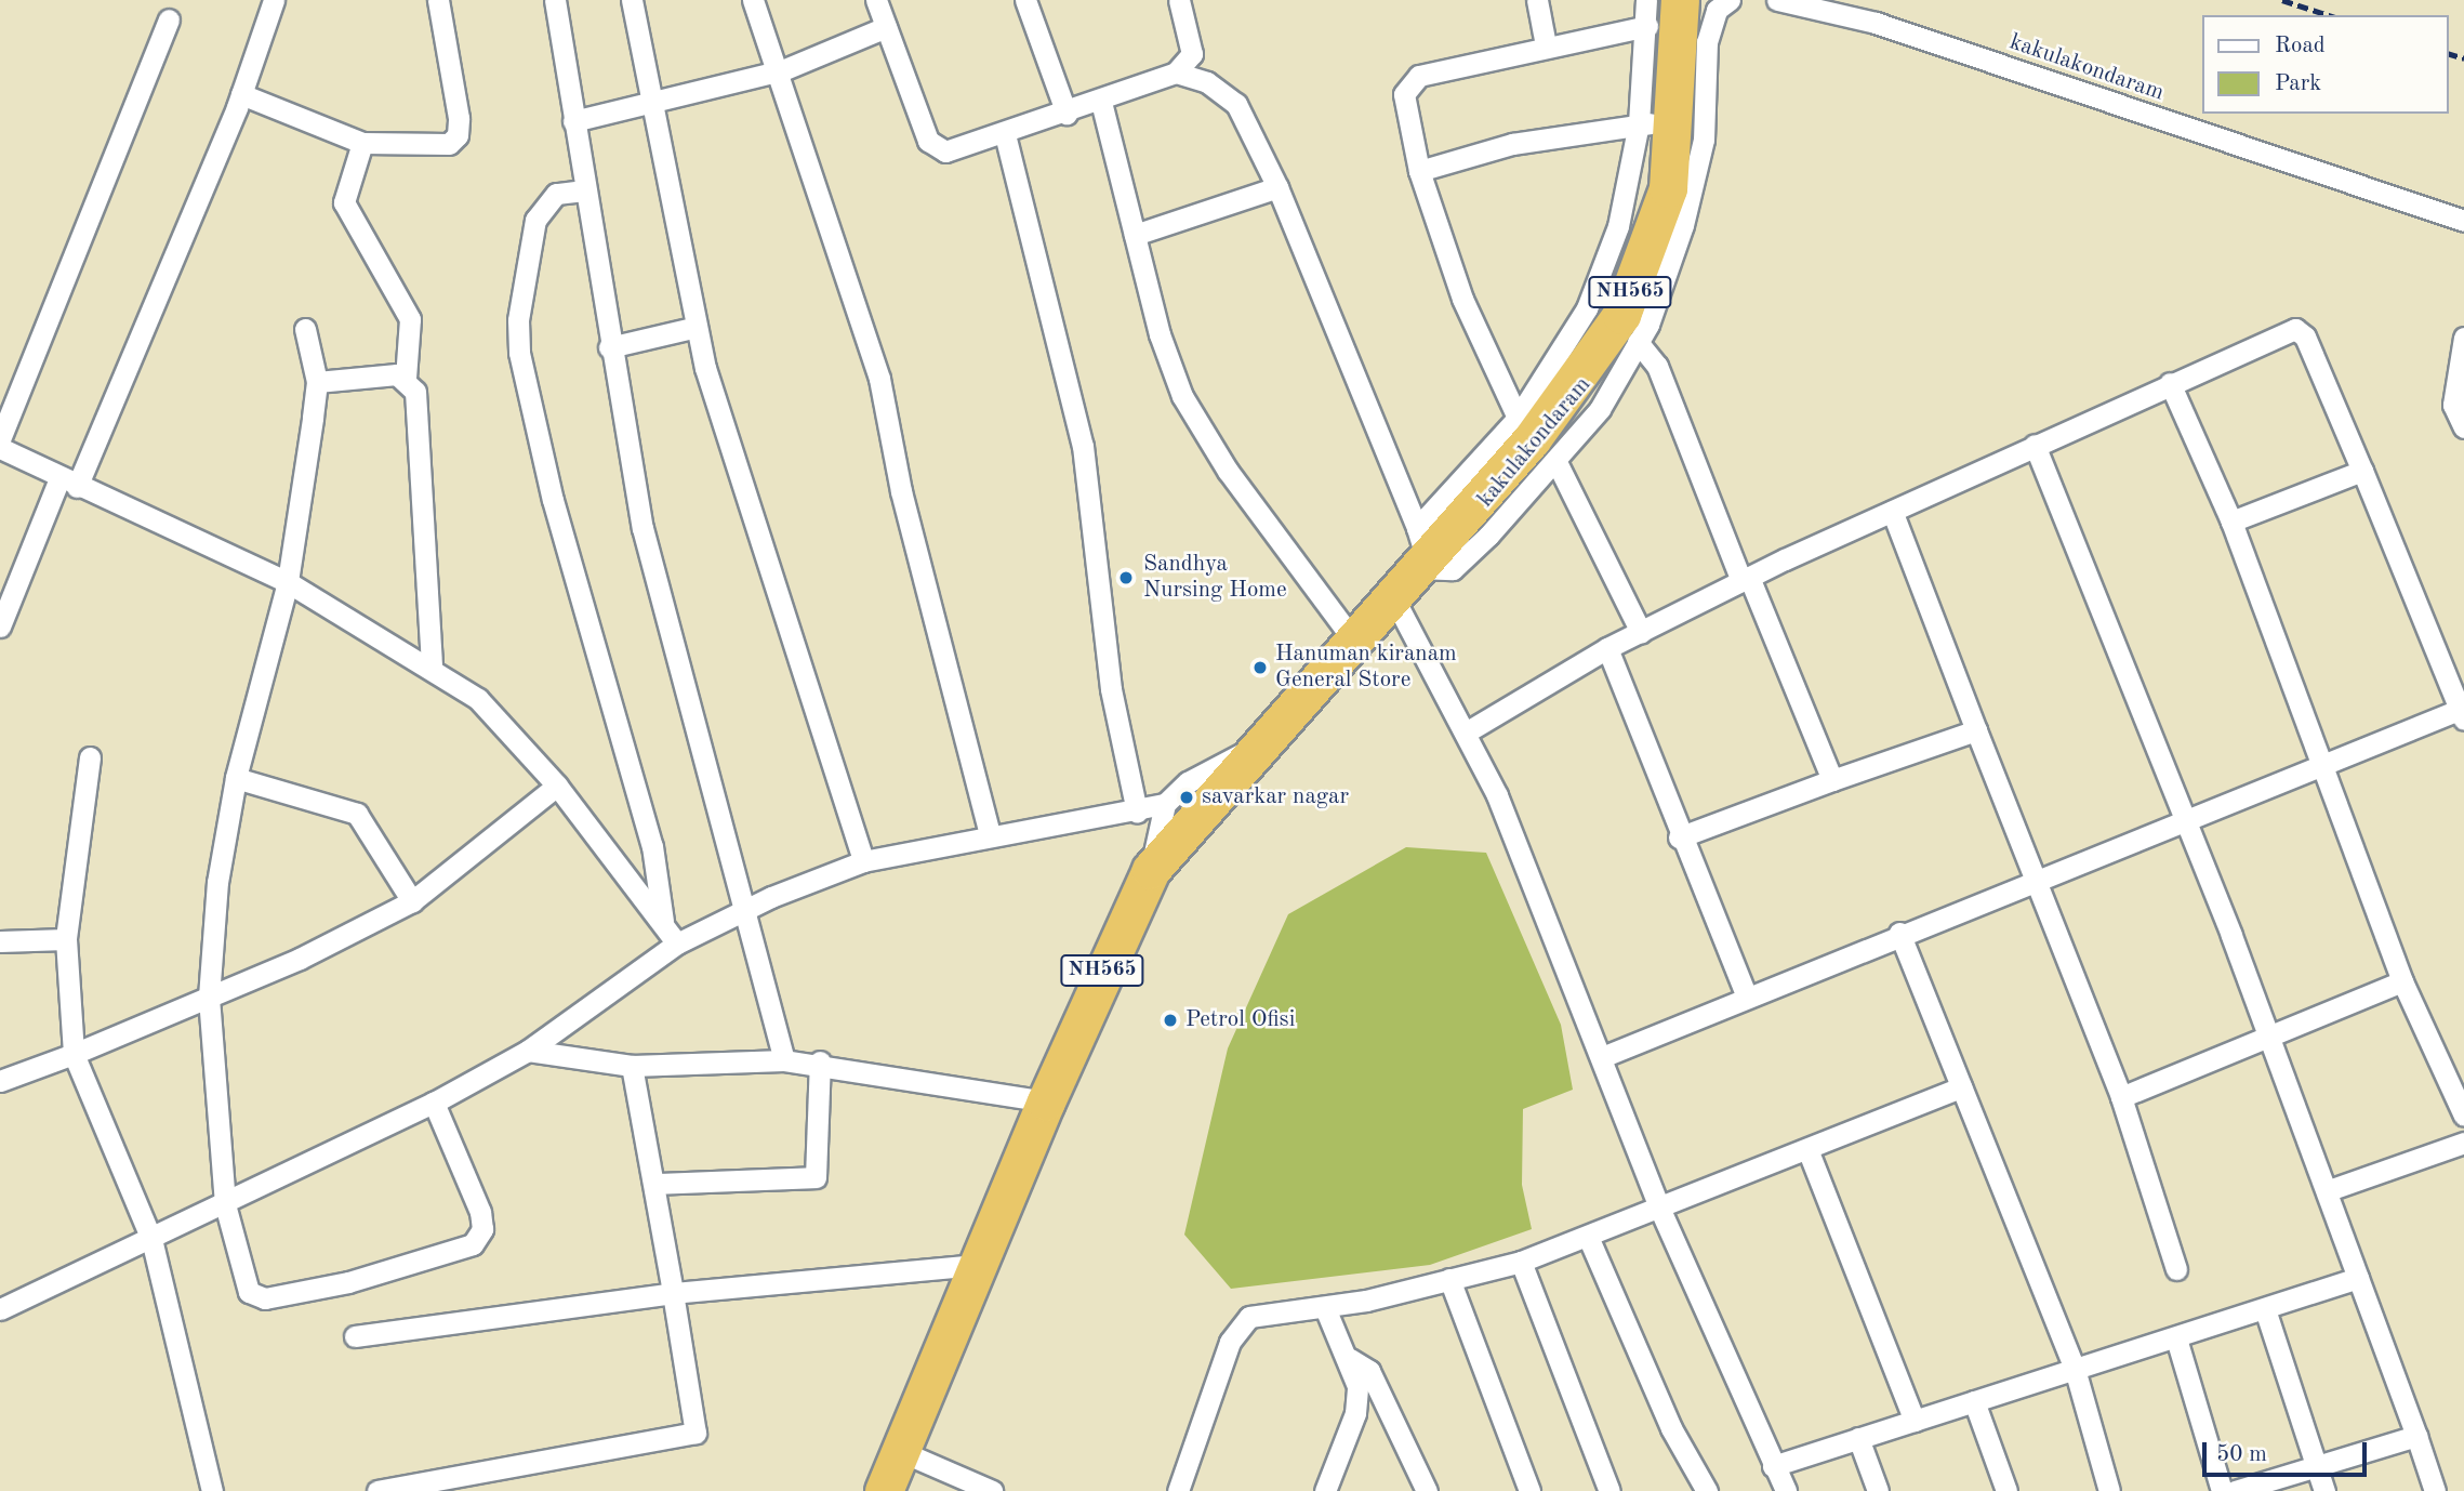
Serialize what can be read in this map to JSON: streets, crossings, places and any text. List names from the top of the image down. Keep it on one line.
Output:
{"streets":{"highway":["NH565"],"street":["kakulakondaram"]},"crossings":[["kakulakondaram","NH565"]],"places":["Sandhya Nursing Home","Hanuman kiranam General Store","savarkar nagar","Petrol Ofisi"],"legend":["Road","Park"],"scale_bar":"50 m"}
